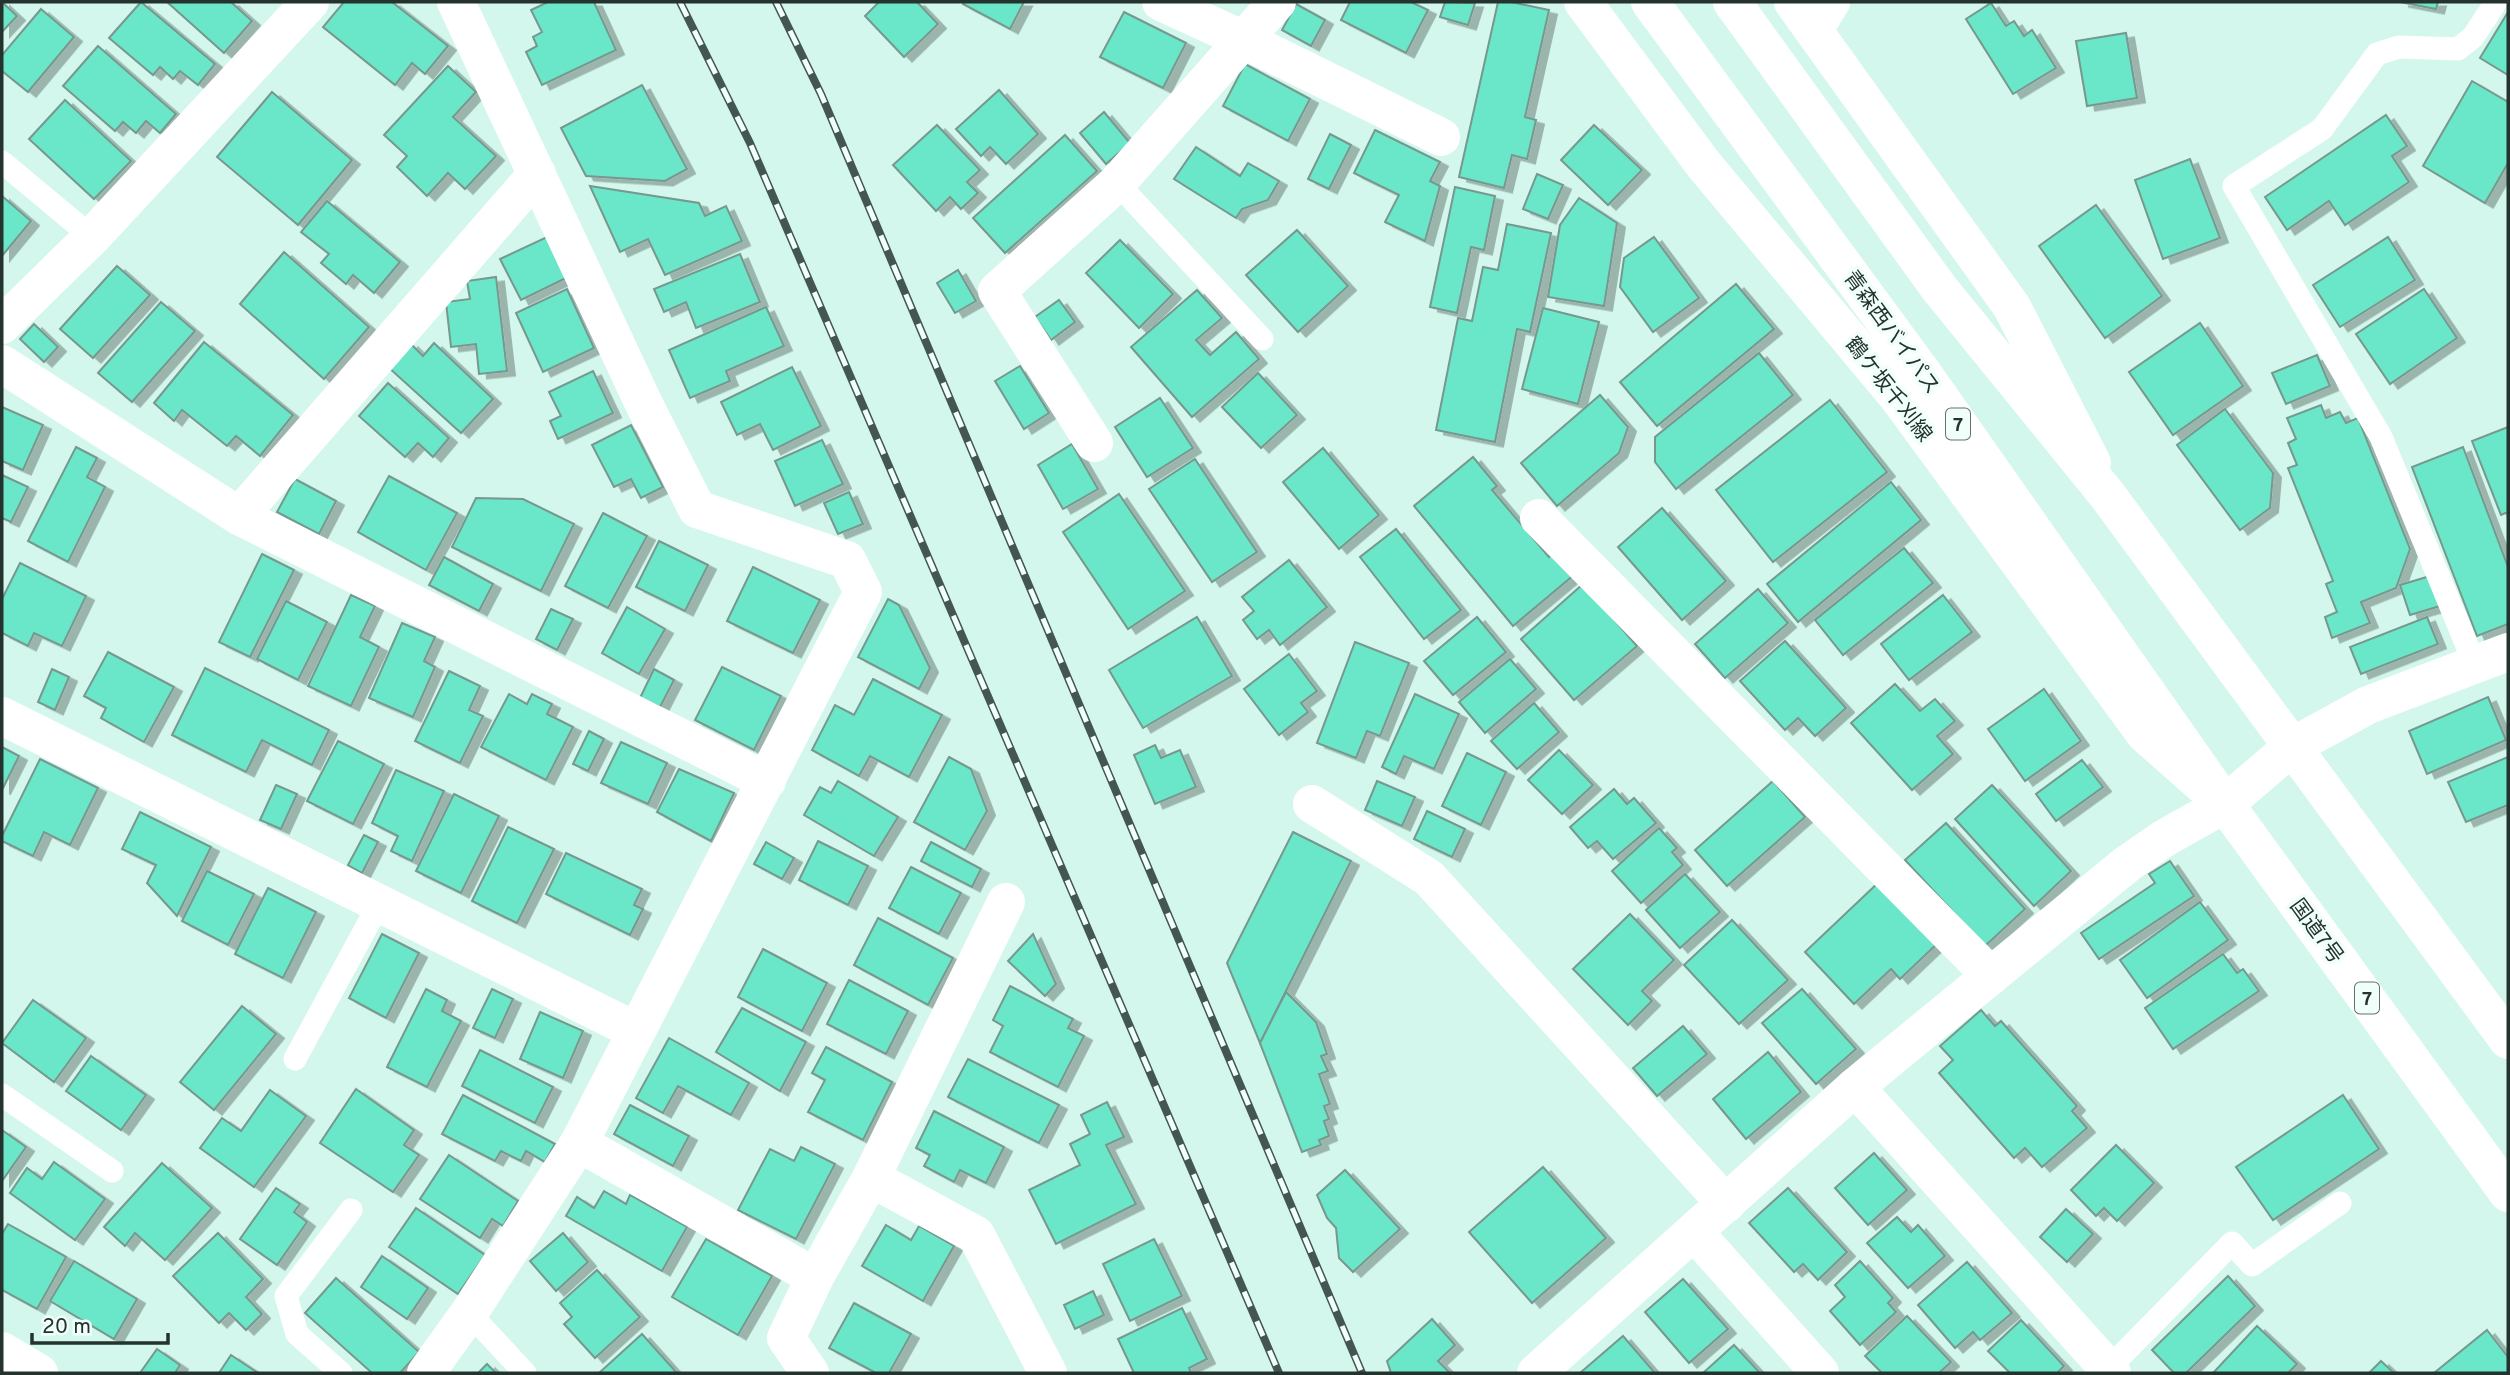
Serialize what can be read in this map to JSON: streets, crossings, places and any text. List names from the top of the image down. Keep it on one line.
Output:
{"streets":{"main road":["青森西バイパス","鶴ケ坂千刈線","7","国道7号"]},"crossings":[["青森西バイパス","鶴ケ坂千刈線"],["青森西バイパス","国道7号"],["鶴ケ坂千刈線","国道7号"]],"scale_bar":"20 m"}
